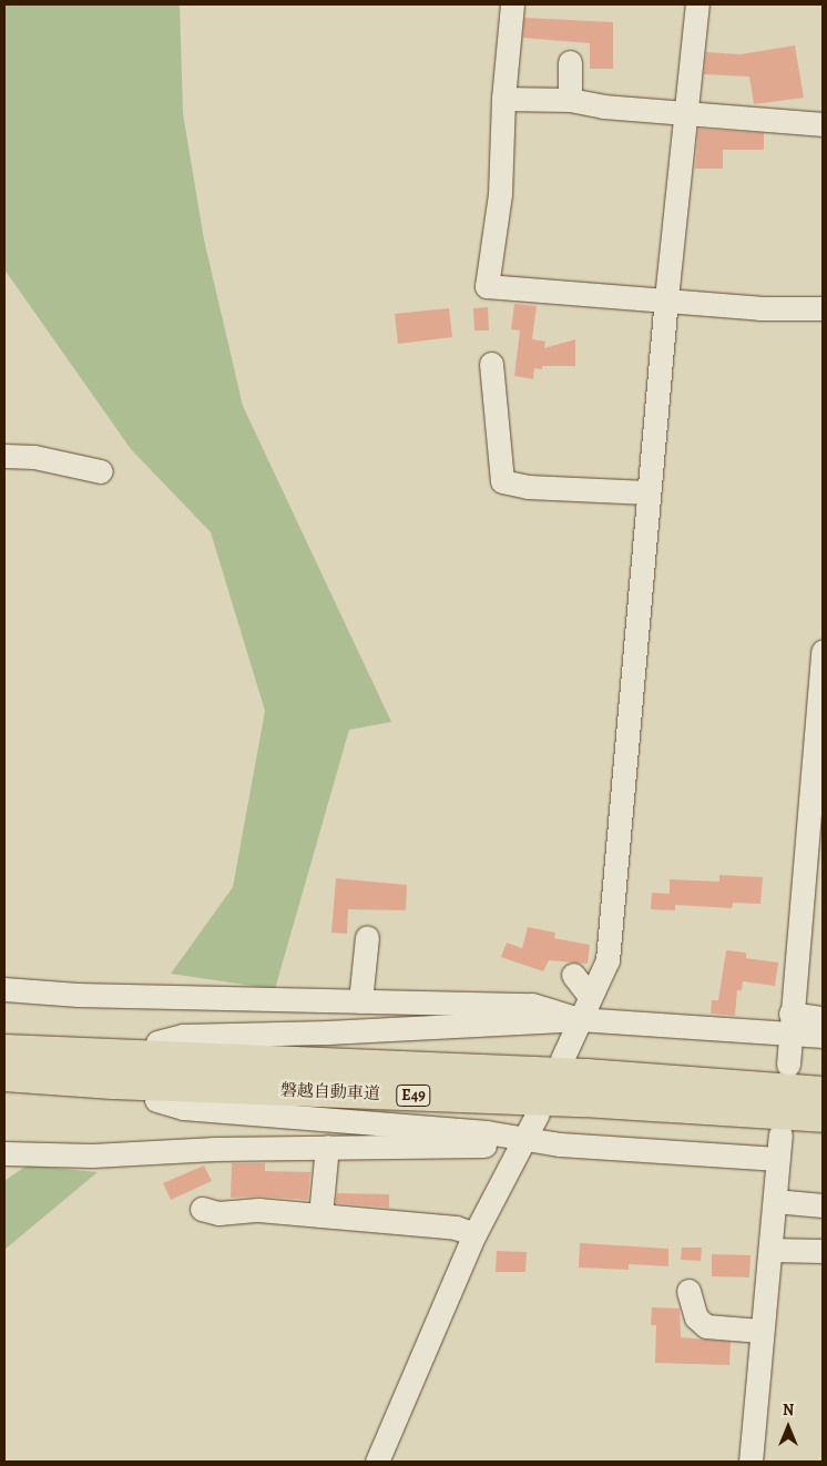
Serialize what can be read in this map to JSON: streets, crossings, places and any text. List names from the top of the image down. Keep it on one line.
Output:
{"streets":{"highway":["磐越自動車道","E49"]},"north":"top"}
